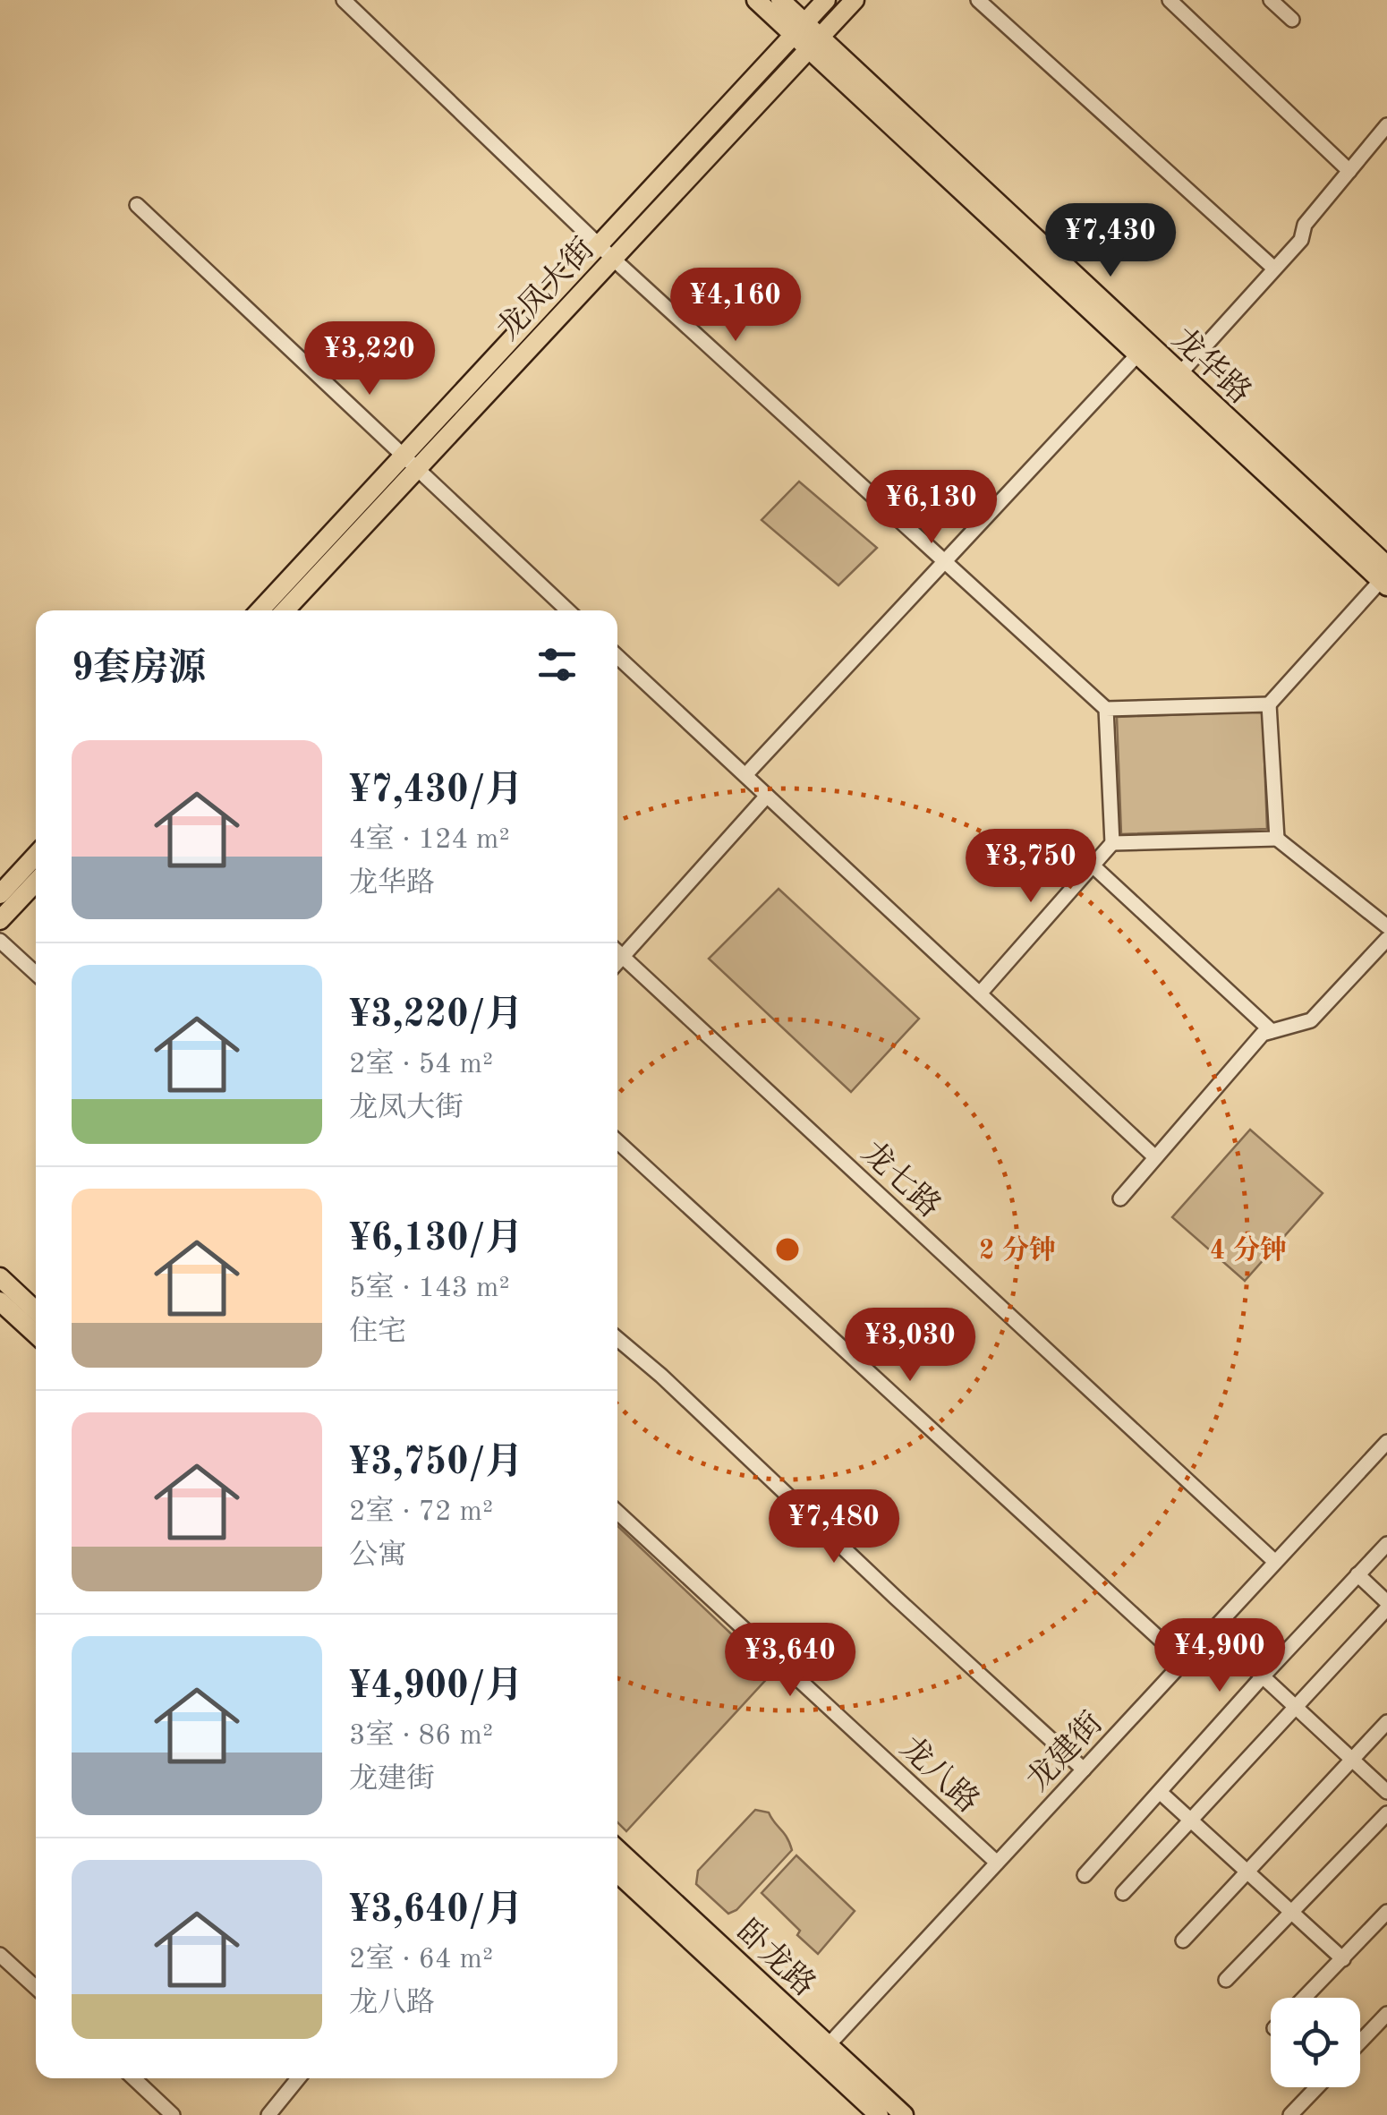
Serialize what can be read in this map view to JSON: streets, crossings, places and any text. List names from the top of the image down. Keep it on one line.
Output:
{"streets":{"main road":["龙凤大街","龙华路","卧龙路"],"street":["龙七路","龙建街","龙八路"]},"crossings":[["龙七路","龙建街"],["龙建街","龙八路"],["龙建街","卧龙路"]],"page":{"price":["¥7,430","¥4,160","¥3,220","¥6,130","¥3,750","¥3,030","¥7,480","¥4,900","¥3,640"],"heading":"9套房源","list":[{"name":"¥7,430/月","note":"4室 · 124 m² · 龙华路"},{"name":"¥3,220/月","note":"2室 · 54 m² · 龙凤大街"},{"name":"¥6,130/月","note":"5室 · 143 m² · 住宅"},{"name":"¥3,750/月","note":"2室 · 72 m² · 公寓"},{"name":"¥4,900/月","note":"3室 · 86 m² · 龙建街"},{"name":"¥3,640/月","note":"2室 · 64 m² · 龙八路"}]},"rings":["2 分钟","4 分钟"]}
